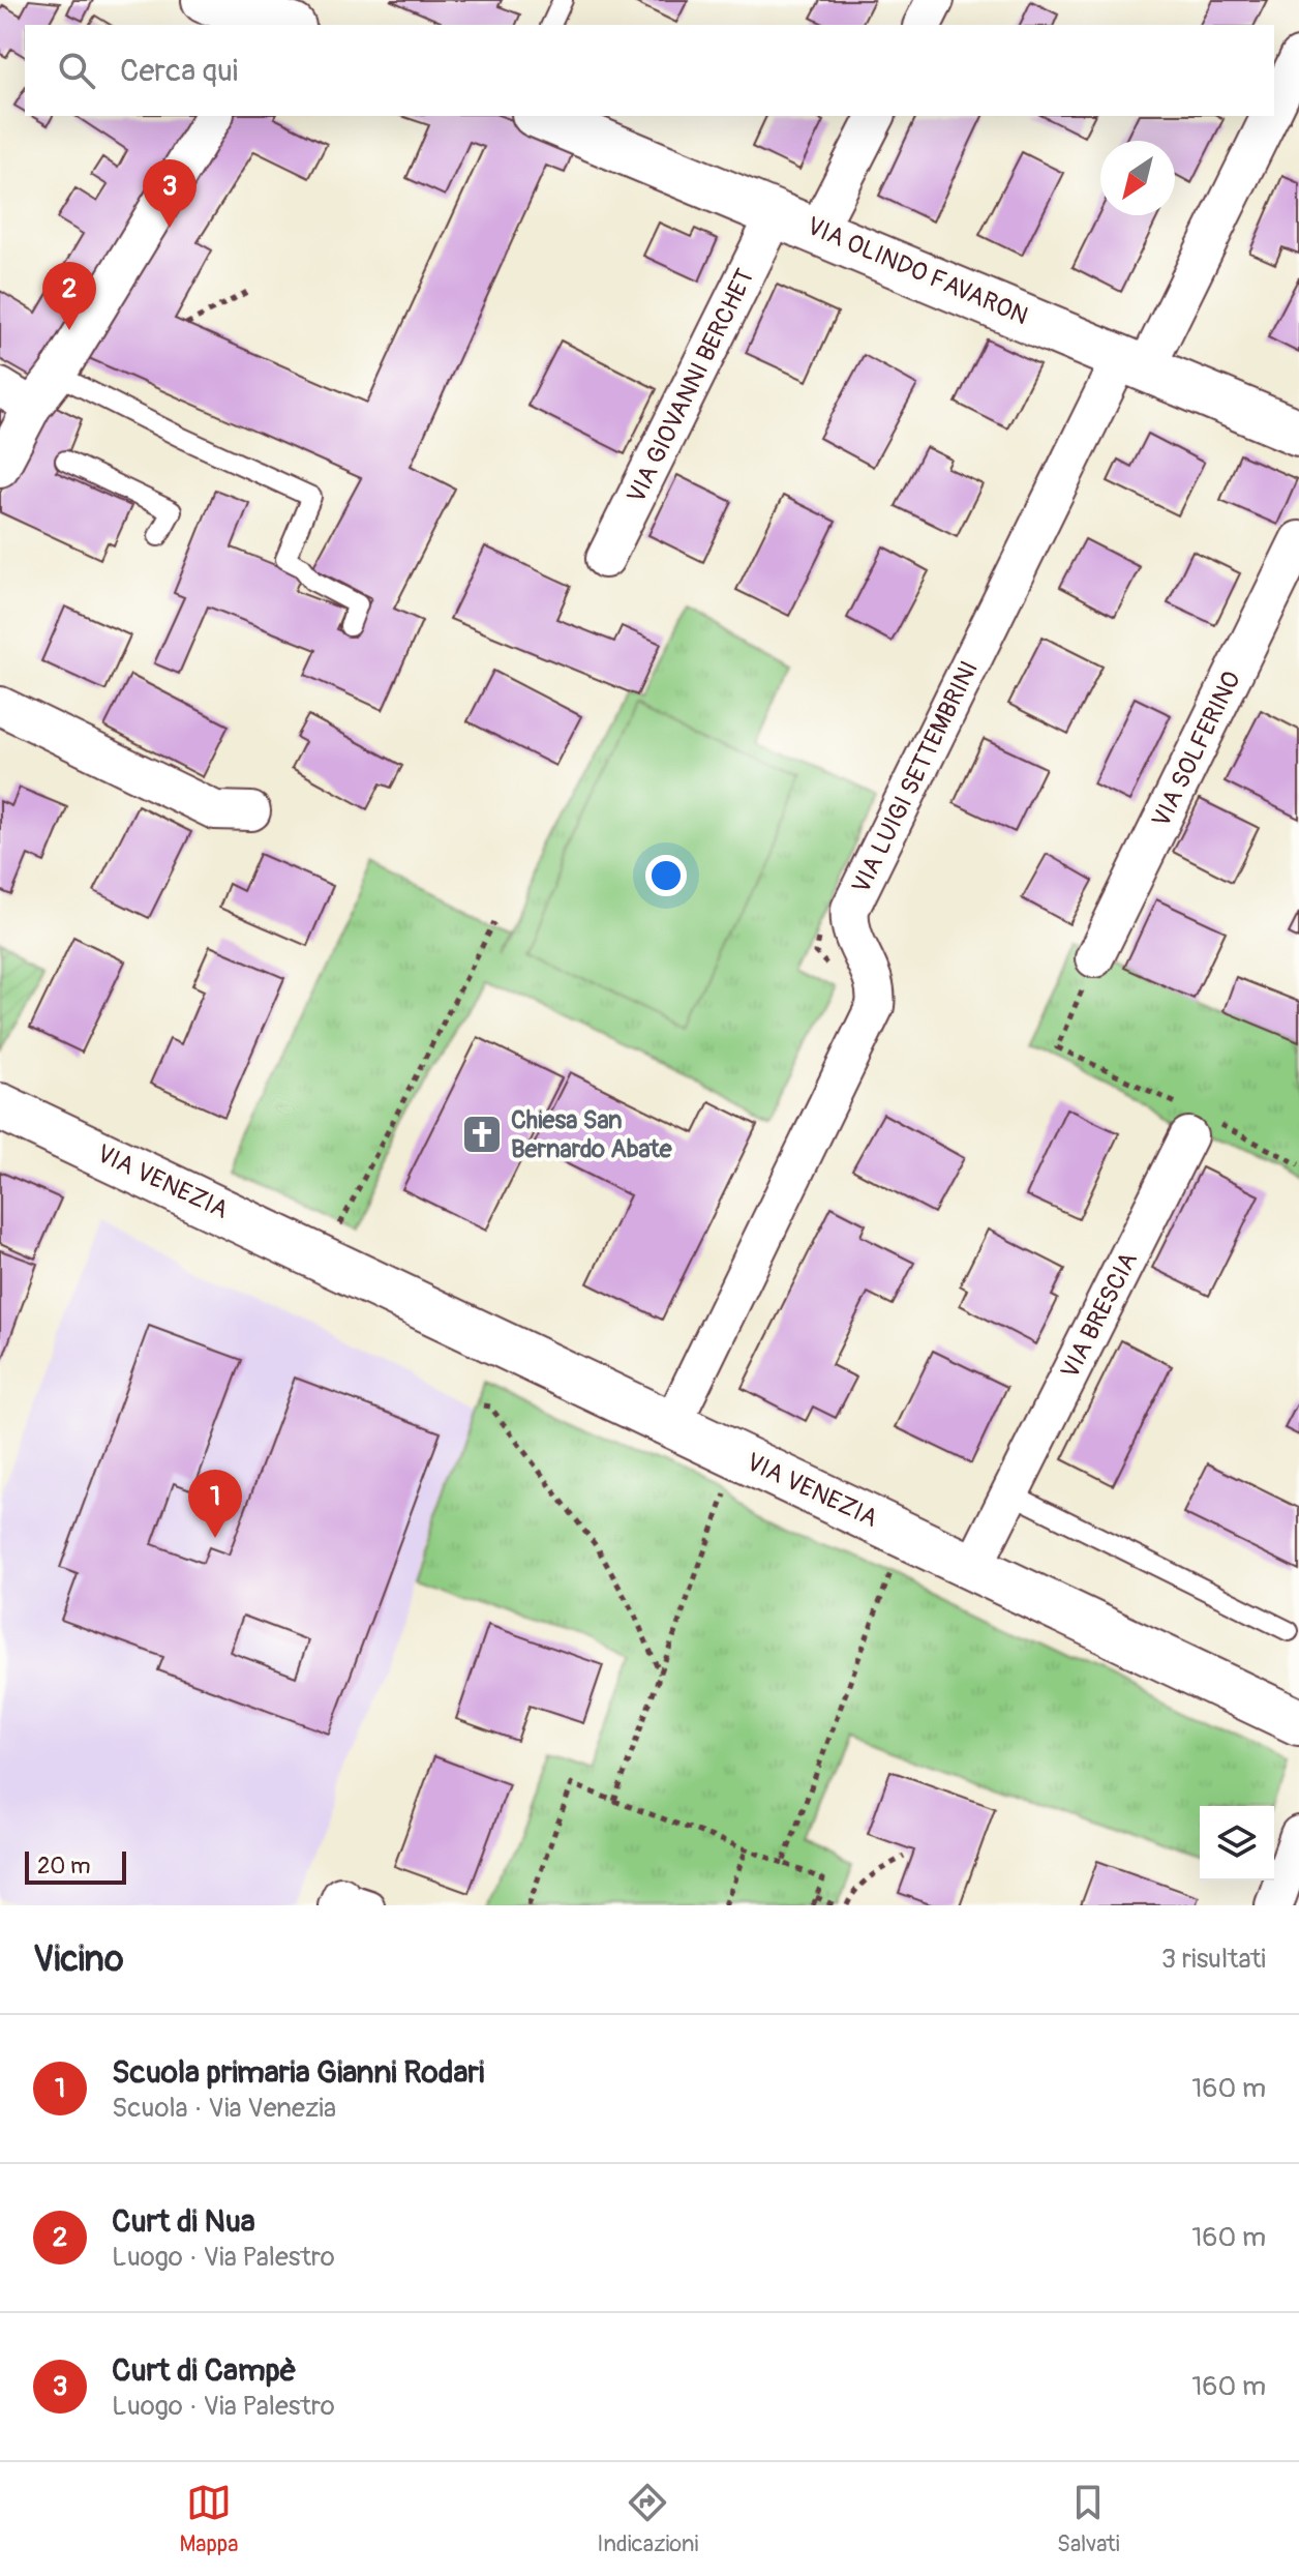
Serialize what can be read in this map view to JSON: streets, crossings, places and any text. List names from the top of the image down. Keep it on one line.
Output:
{"streets":{"street":["VIA OLINDO FAVARON","VIA GIOVANNI BERCHET","VIA SOLFERINO","VIA LUIGI SETTEMBRINI","VIA VENEZIA","VIA BRESCIA"]},"crossings":[["VIA OLINDO FAVARON","VIA GIOVANNI BERCHET"],["VIA OLINDO FAVARON","VIA LUIGI SETTEMBRINI"],["VIA LUIGI SETTEMBRINI","VIA VENEZIA"],["VIA VENEZIA","VIA BRESCIA"]],"places":{"church":["Chiesa San Bernardo Abate"]},"scale_bar":"20 m","north":"bottom left","page":{"search":"Cerca qui","pins":["3","2","1"],"scale":"20 m","heading":["Vicino","3 risultati"],"list":[{"mark":"1","name":"Scuola primaria Gianni Rodari","note":"Scuola · Via Venezia","value":"160 m"},{"mark":"2","name":"Curt di Nua","note":"Luogo · Via Palestro","value":"160 m"},{"mark":"3","name":"Curt di Campè","note":"Luogo · Via Palestro","value":"160 m"}],"nav":["Mappa","Indicazioni","Salvati"]}}
